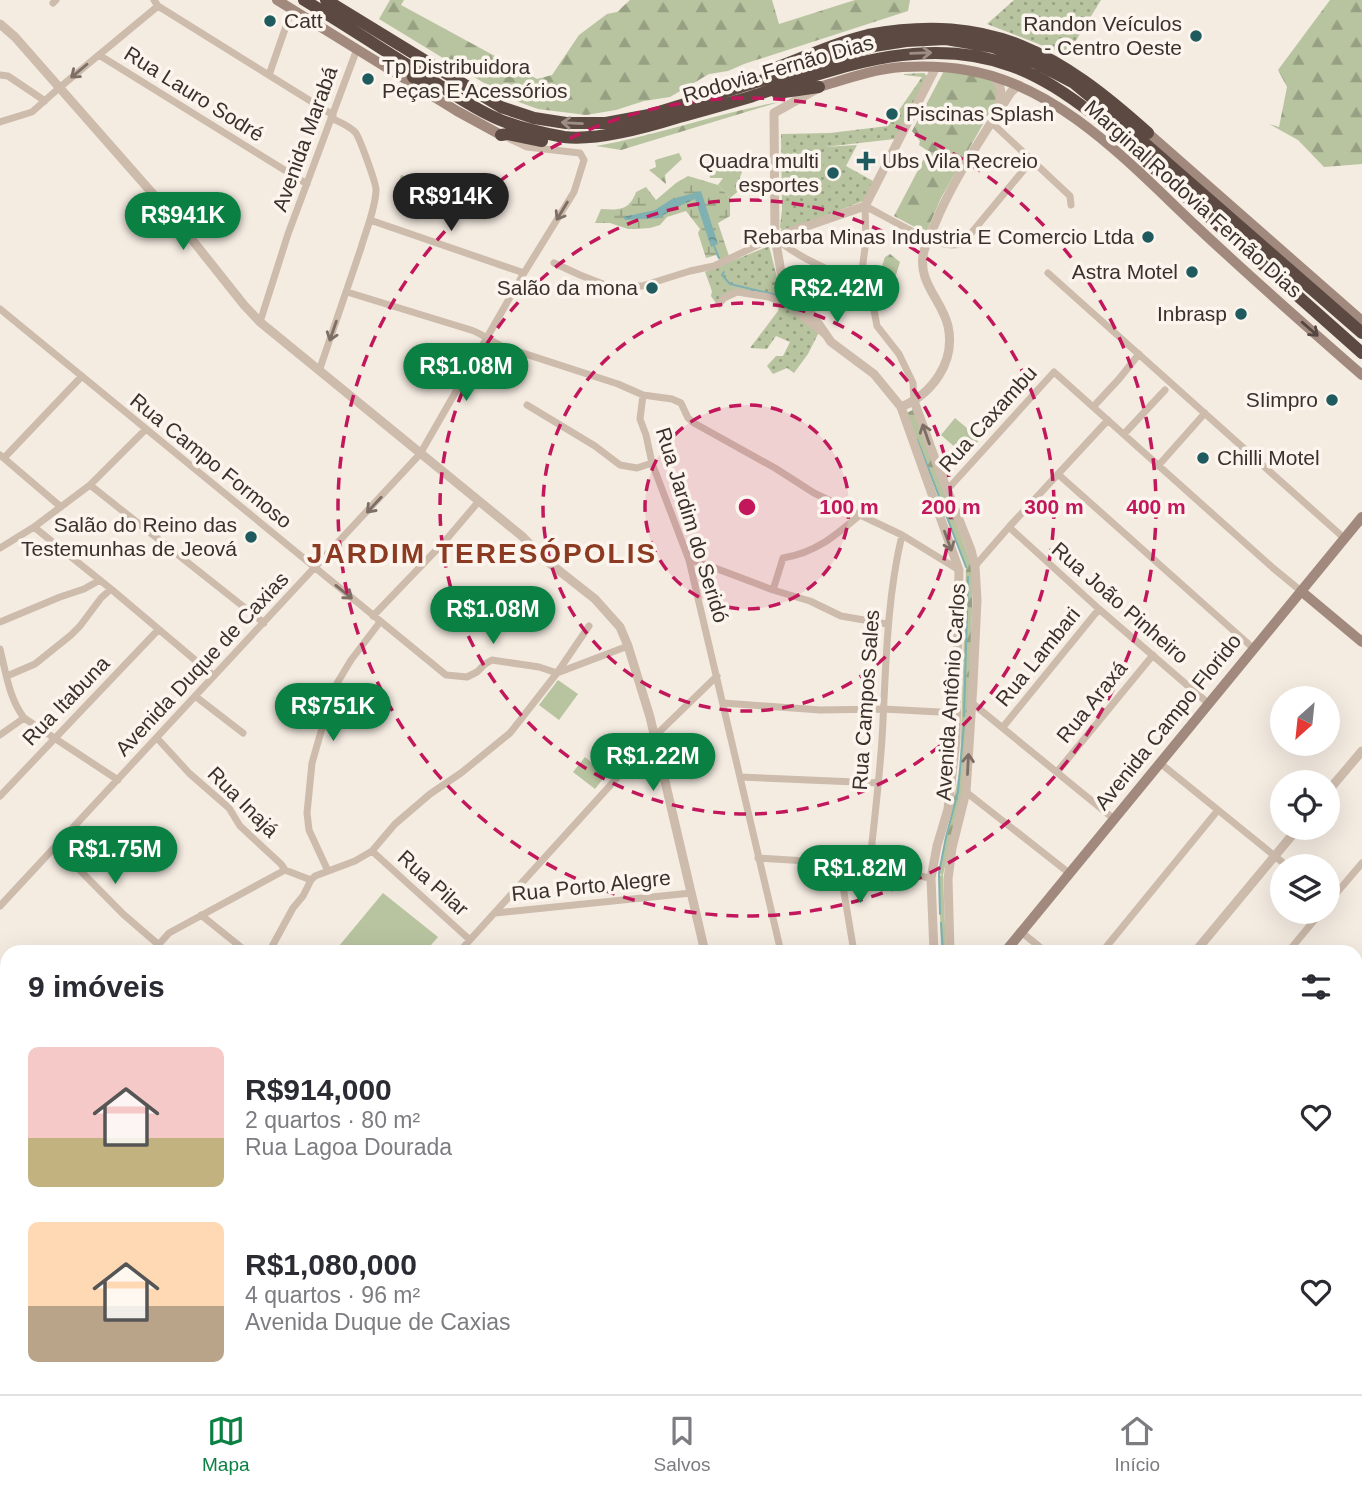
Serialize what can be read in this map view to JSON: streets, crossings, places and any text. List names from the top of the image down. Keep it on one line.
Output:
{"streets":{"highway":["Rodovia Fernão Dias"],"main road":["Marginal Rodovia Fernão Dias","Avenida Campo Florido"],"street":["Rua Lauro Sodré","Avenida Marabá","Rua Caxambu","Rua Campo Formoso","Rua Jardim do Seridó","Rua João Pinheiro","Rua Lambari","Avenida Duque de Caxias","Avenida Antônio Carlos","Rua Campos Sales","Rua Itabuna","Rua Araxá","Rua Inajá","Rua Pilar","Rua Porto Alegre"]},"crossings":[["Rua Lauro Sodré","Avenida Marabá"],["Marginal Rodovia Fernão Dias","Avenida Antônio Carlos"],["Rua Caxambu","Avenida Antônio Carlos"],["Rua Campo Formoso","Avenida Duque de Caxias"],["Rua João Pinheiro","Rua Lambari"],["Rua João Pinheiro","Rua Araxá"],["Rua João Pinheiro","Avenida Campo Florido"],["Avenida Duque de Caxias","Rua Inajá"]],"districts":["JARDIM TERESÓPOLIS"],"places":{"other":["Catt","Randon Veículos - Centro Oeste","Tp Distribuidora Peças E Acessórios","Piscinas Splash","Quadra multi esportes","Rebarba Minas Industria E Comercio Ltda","Astra Motel","Salão da mona","Inbrasp","SIimpro","Chilli Motel","Salão do Reino das Testemunhas de Jeová"],"health":["Ubs Vila Recreio"]},"north":"bottom left","page":{"price":["R$914K","R$941K","R$2.42M","R$1.08M","R$1.08M","R$751K","R$1.22M","R$1.75M","R$1.82M"],"heading":"9 imóveis","list":[{"name":"R$914,000","note":"2 quartos · 80 m² · Rua Lagoa Dourada"},{"name":"R$1,080,000","note":"4 quartos · 96 m² · Avenida Duque de Caxias"}],"tabs":["Mapa","Salvos","Início"]},"rings":["100 m","200 m","300 m","400 m"]}
